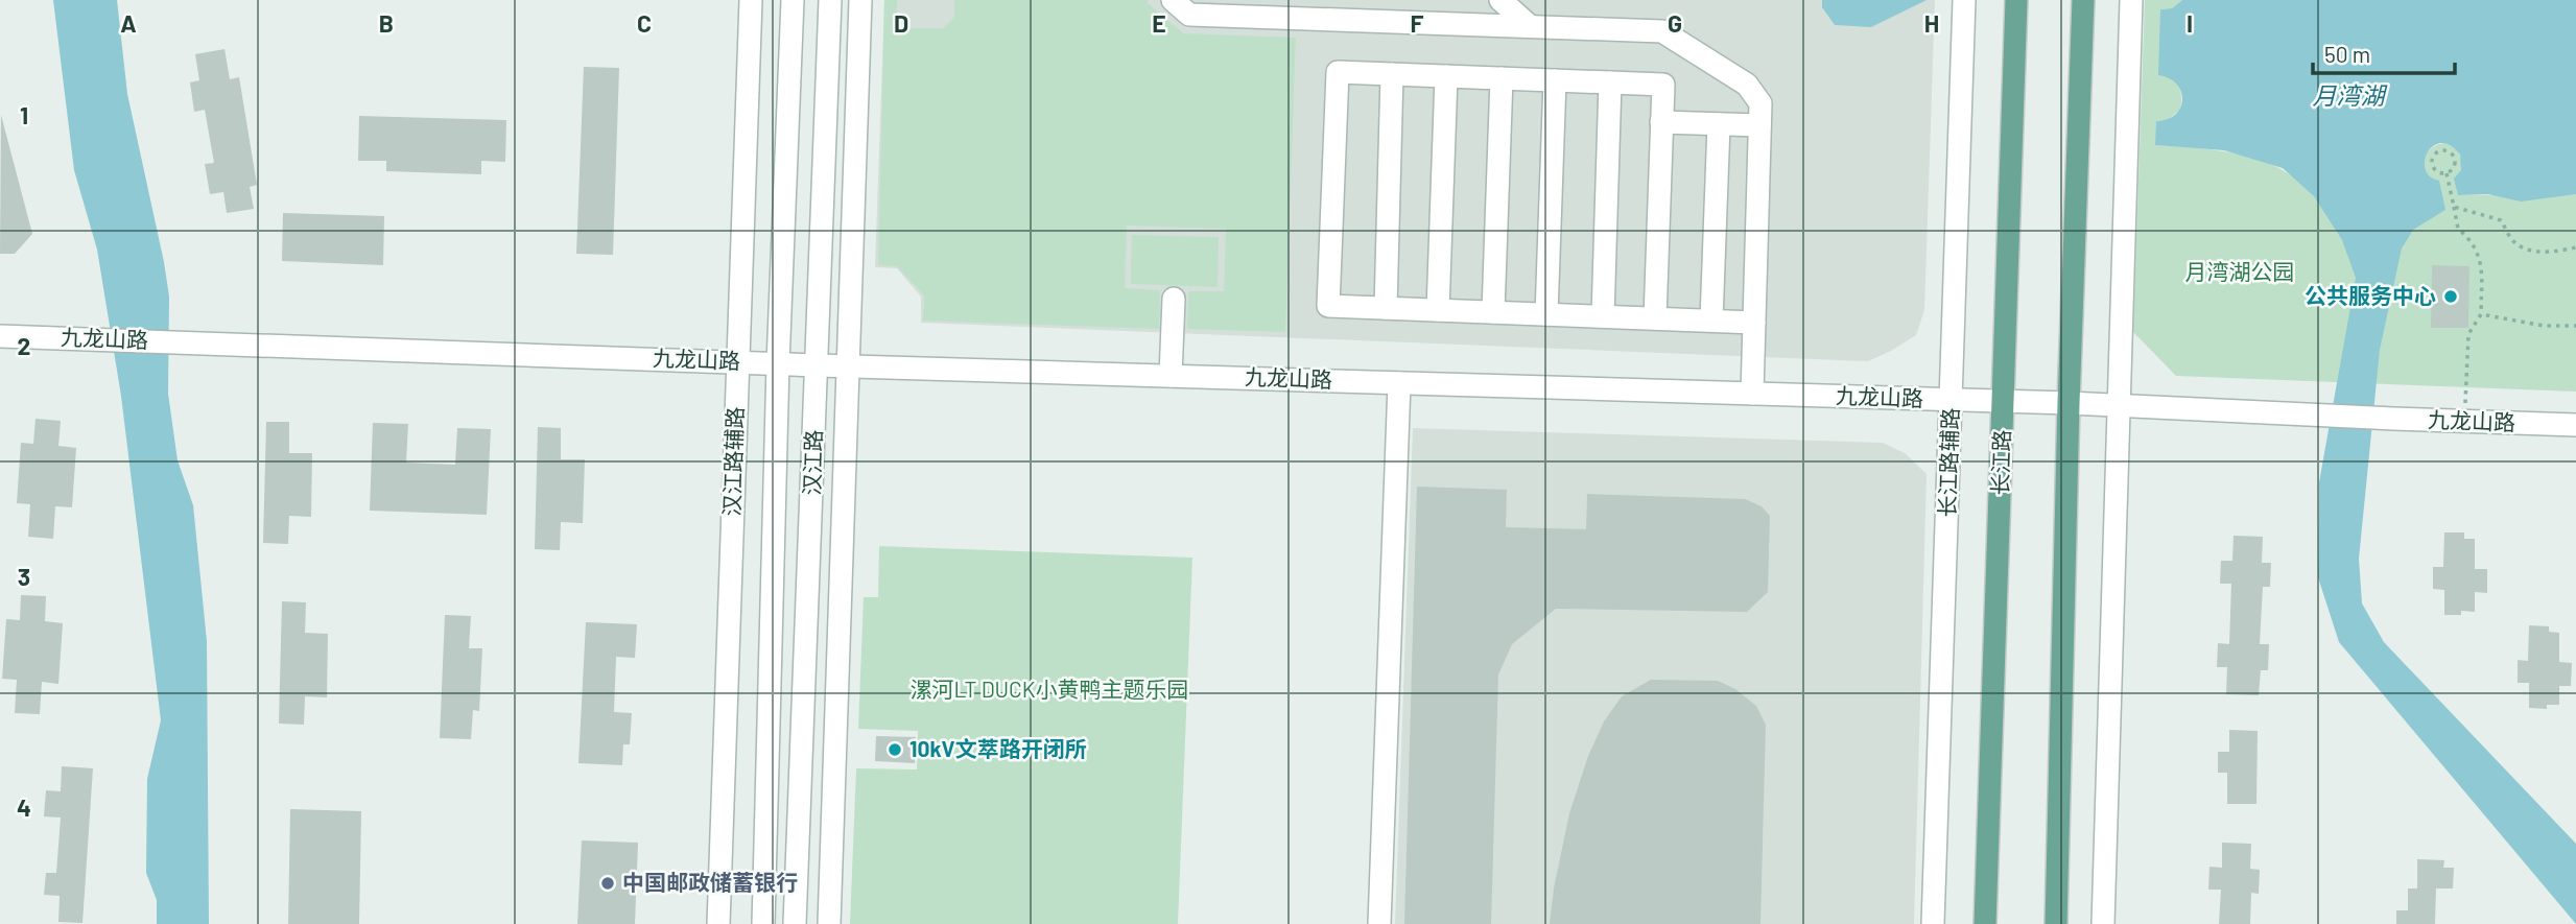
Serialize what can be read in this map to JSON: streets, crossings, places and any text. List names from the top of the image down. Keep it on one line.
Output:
{"streets":{"main road":["长江路"],"street":["九龙山路","汉江路辅路","汉江路","长江路辅路"]},"crossings":[["九龙山路","汉江路辅路"],["九龙山路","汉江路"],["九龙山路","长江路辅路"],["九龙山路","长江路"]],"water":["月湾湖"],"parks":["月湾湖公园","漯河LT DUCK小黄鸭主题乐园"],"places":["公共服务中心","10kV文萃路开闭所","中国邮政储蓄银行"],"scale_bar":"50 m","grid":{"columns":["A","B","C","D","E","F","G","H","I"],"rows":["1","2","3","4"]}}
